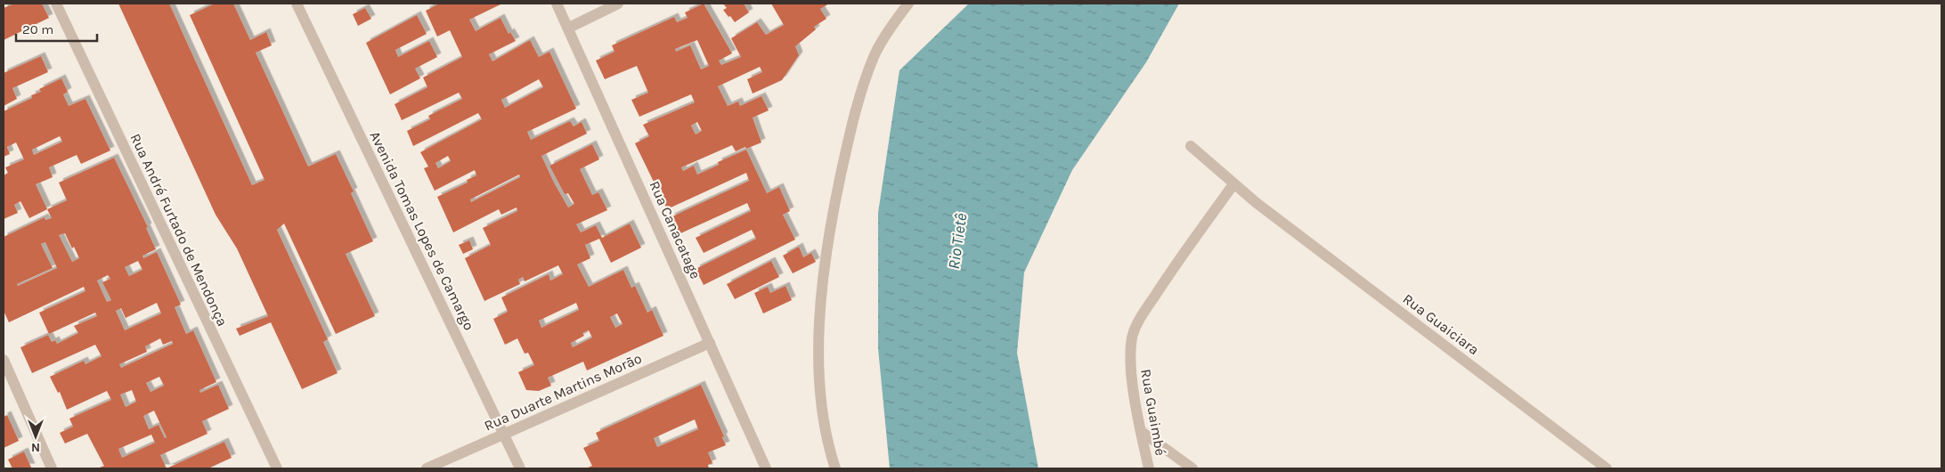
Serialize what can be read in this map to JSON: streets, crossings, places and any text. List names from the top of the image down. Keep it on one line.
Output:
{"streets":{"street":["Rua André Furtado de Mendonça","Rua Canacatage","Avenida Tomas Lopes de Camargo","Rua Guaiciara","Rua Duarte Martins Morão","Rua Guaimbé"]},"crossings":[["Rua Canacatage","Rua Duarte Martins Morão"],["Avenida Tomas Lopes de Camargo","Rua Duarte Martins Morão"],["Rua Guaiciara","Rua Guaimbé"]],"water":["Rio Tietê"],"scale_bar":"20 m","north":"bottom"}
